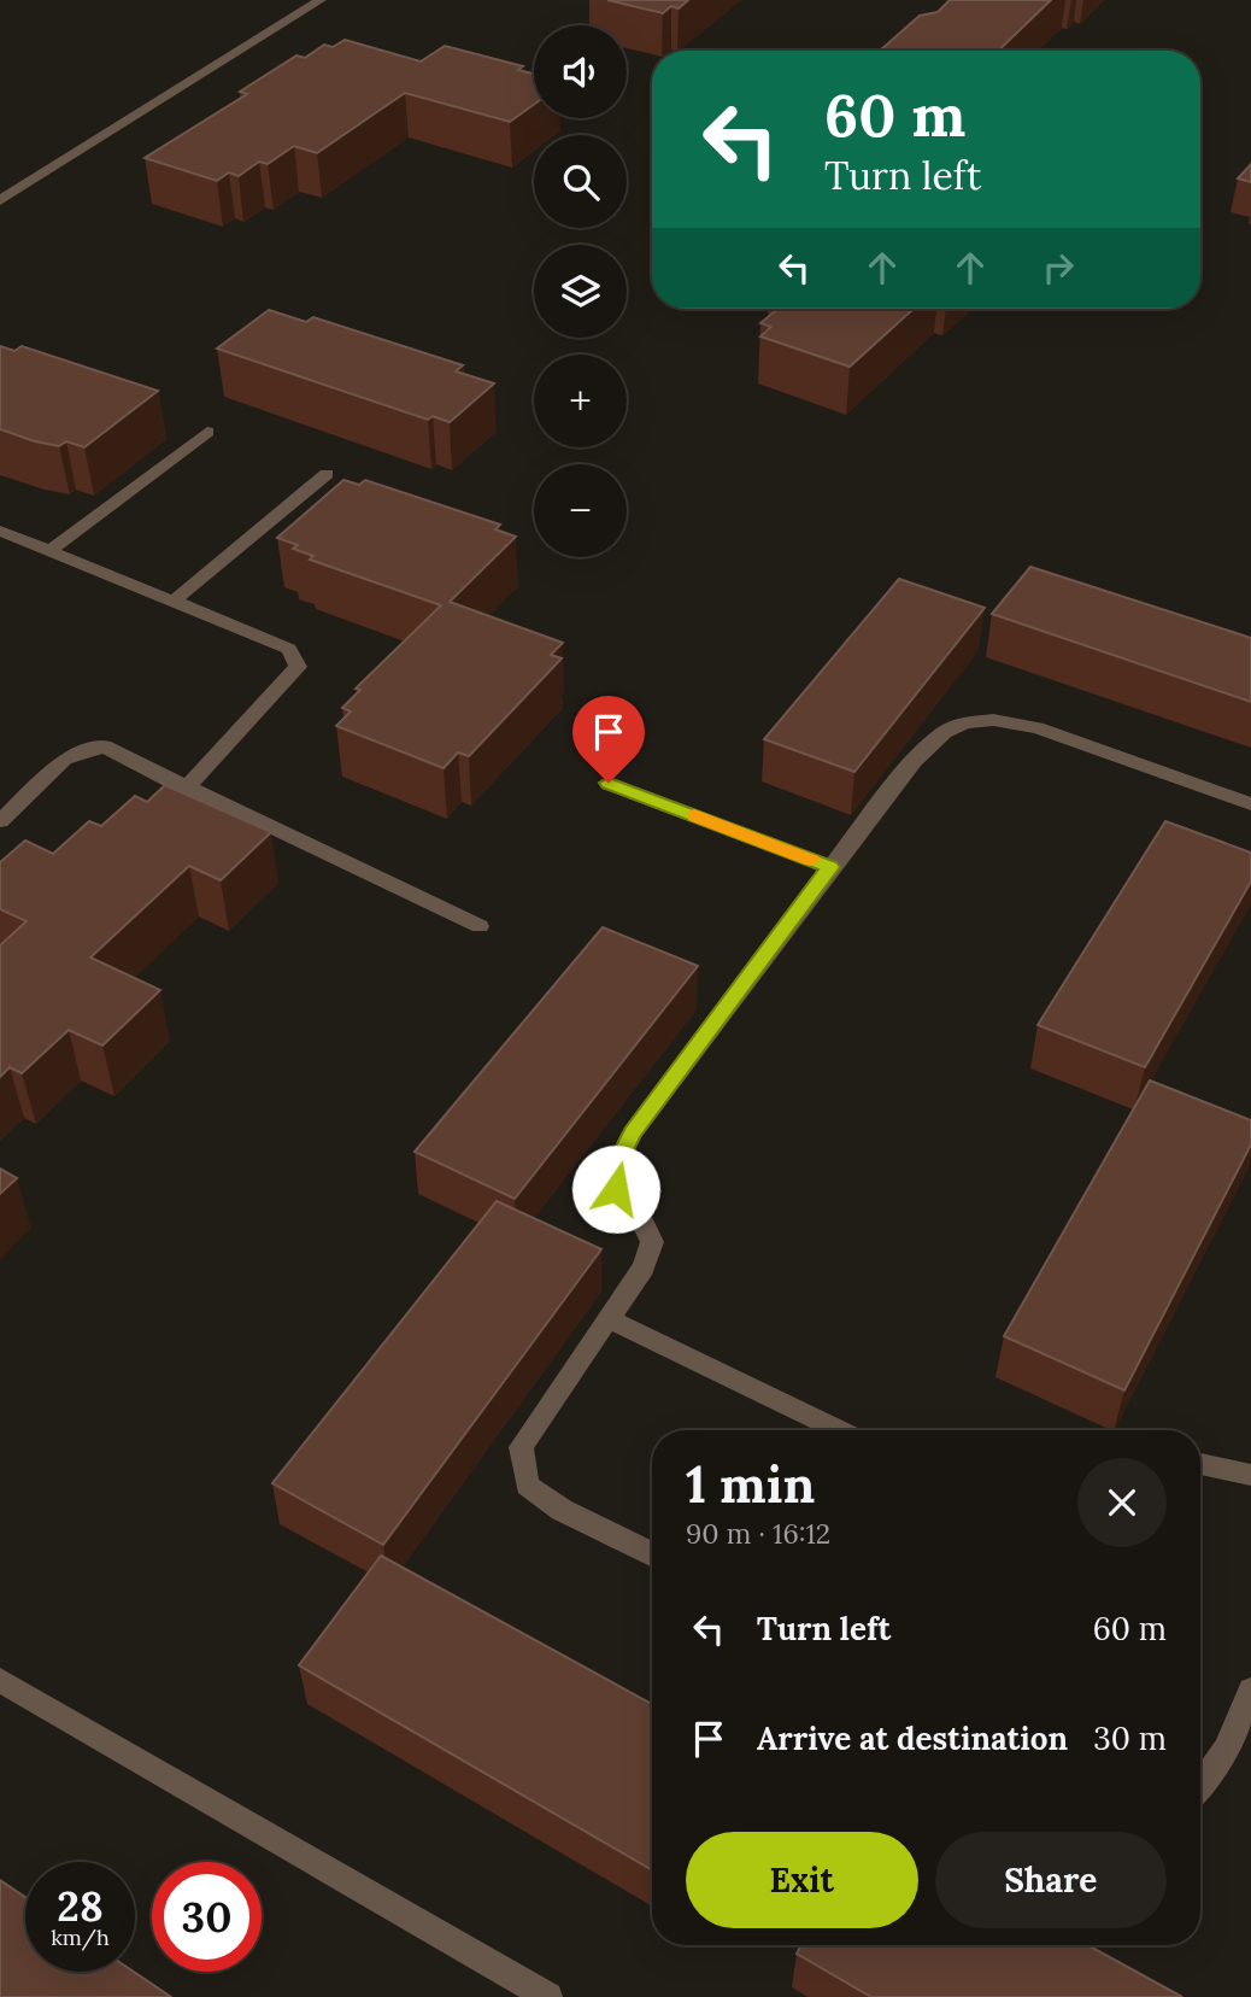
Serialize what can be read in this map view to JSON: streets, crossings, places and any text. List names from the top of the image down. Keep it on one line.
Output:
{"page":{"map_buttons":["+","−"],"turn":["60 m","Turn left"],"heading":["1 min","90 m · 16:12"],"list":[{"name":"Turn left","value":"60 m"},{"name":"Arrive at destination","value":"30 m"}],"buttons":["Exit","Share"],"speed":"28 km/h","limit":"30"}}
